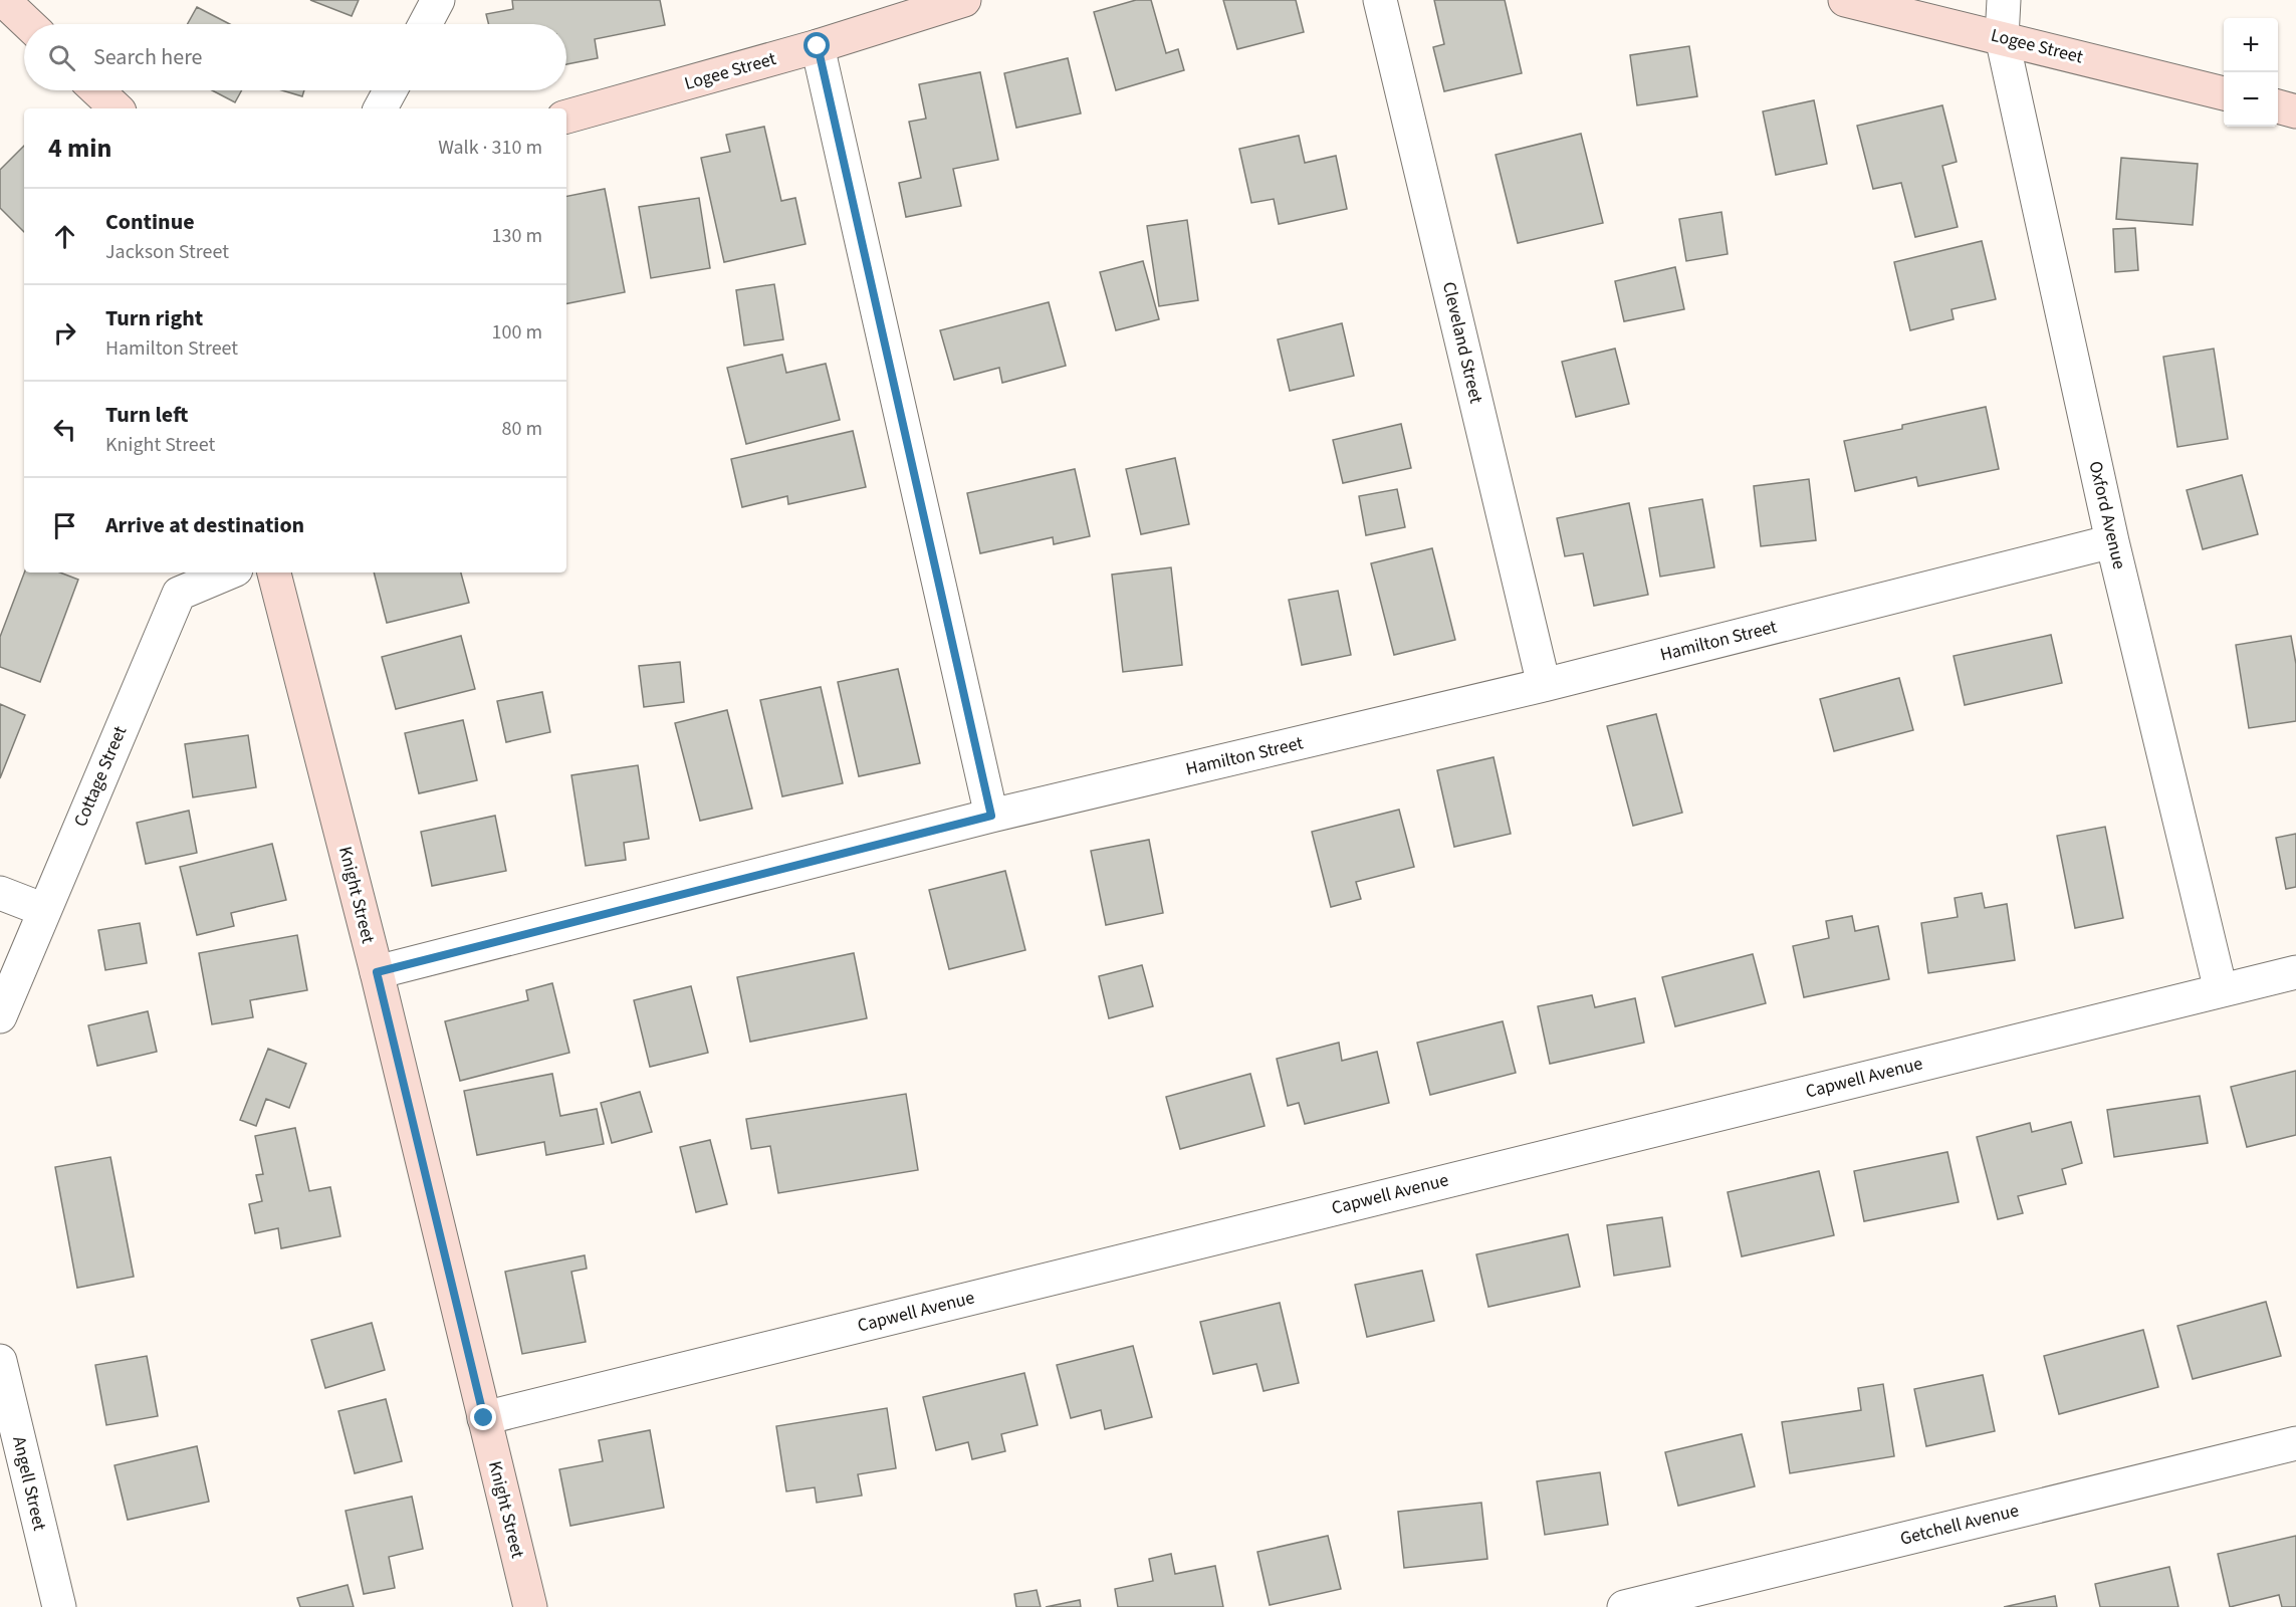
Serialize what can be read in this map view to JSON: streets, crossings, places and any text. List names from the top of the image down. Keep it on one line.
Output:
{"streets":{"street":["Logee Street","Cleveland Street","Oxford Avenue","Hamilton Street","Cottage Street","Knight Street","Capwell Avenue","Angell Street","Getchell Avenue"]},"crossings":[["Logee Street","Oxford Avenue"],["Cleveland Street","Hamilton Street"],["Oxford Avenue","Hamilton Street"],["Oxford Avenue","Capwell Avenue"],["Hamilton Street","Knight Street"],["Knight Street","Capwell Avenue"]],"page":{"map_buttons":["+","−"],"search":"Search here","heading":["4 min","Walk · 310 m"],"list":[["Continue","Jackson Street","130 m"],["Turn right","Hamilton Street","100 m"],["Turn left","Knight Street","80 m"],"Arrive at destination"]}}
